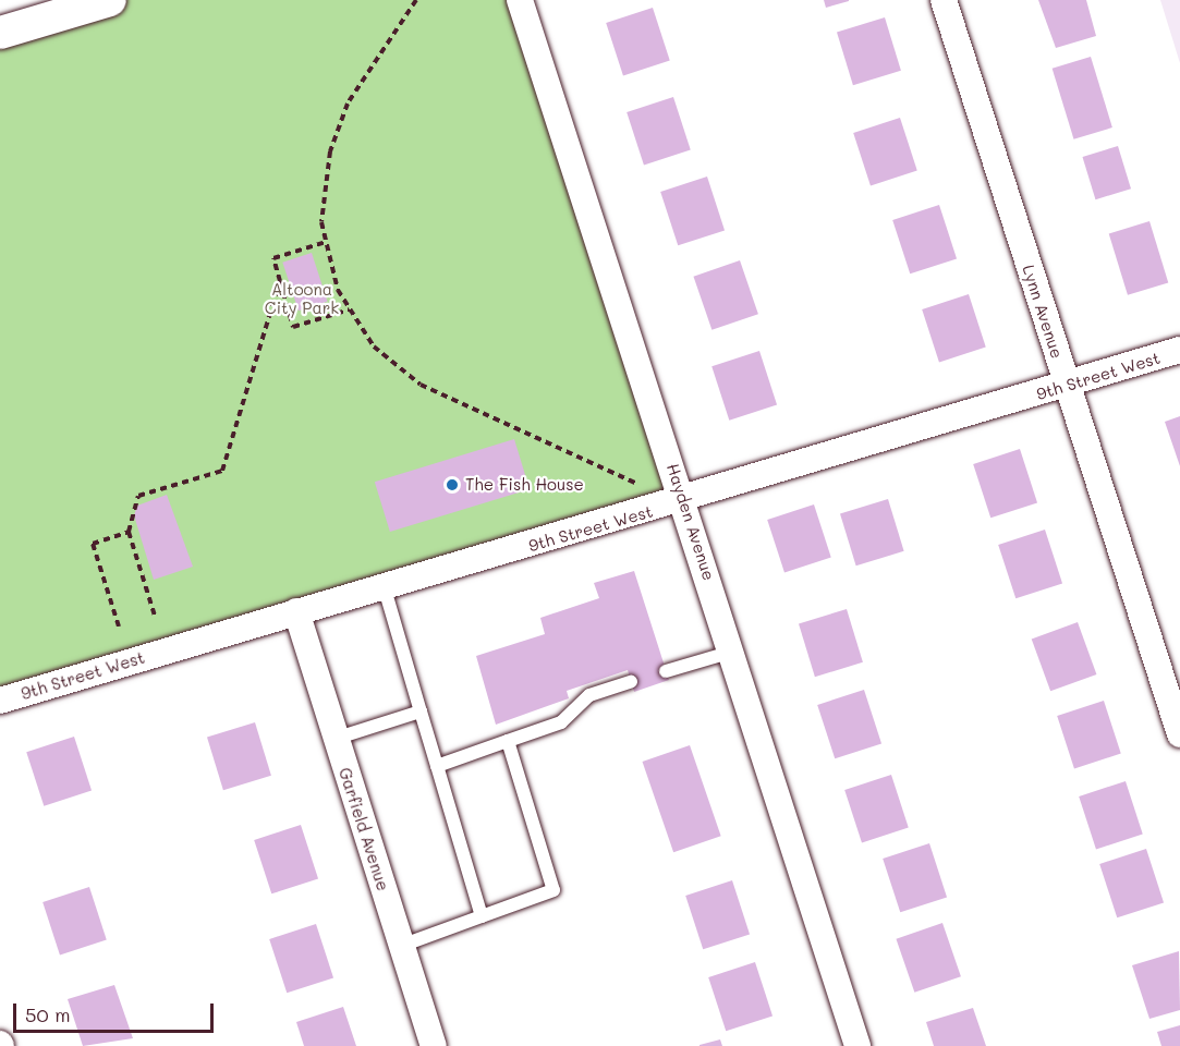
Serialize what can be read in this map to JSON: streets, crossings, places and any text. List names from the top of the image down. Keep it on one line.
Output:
{"streets":{"street":["Lynn Avenue","9th Street West","Hayden Avenue","Garfield Avenue"]},"crossings":[["Lynn Avenue","9th Street West"],["9th Street West","Hayden Avenue"],["9th Street West","Garfield Avenue"]],"parks":["Altoona City Park"],"places":["The Fish House"],"scale_bar":"50 m"}
